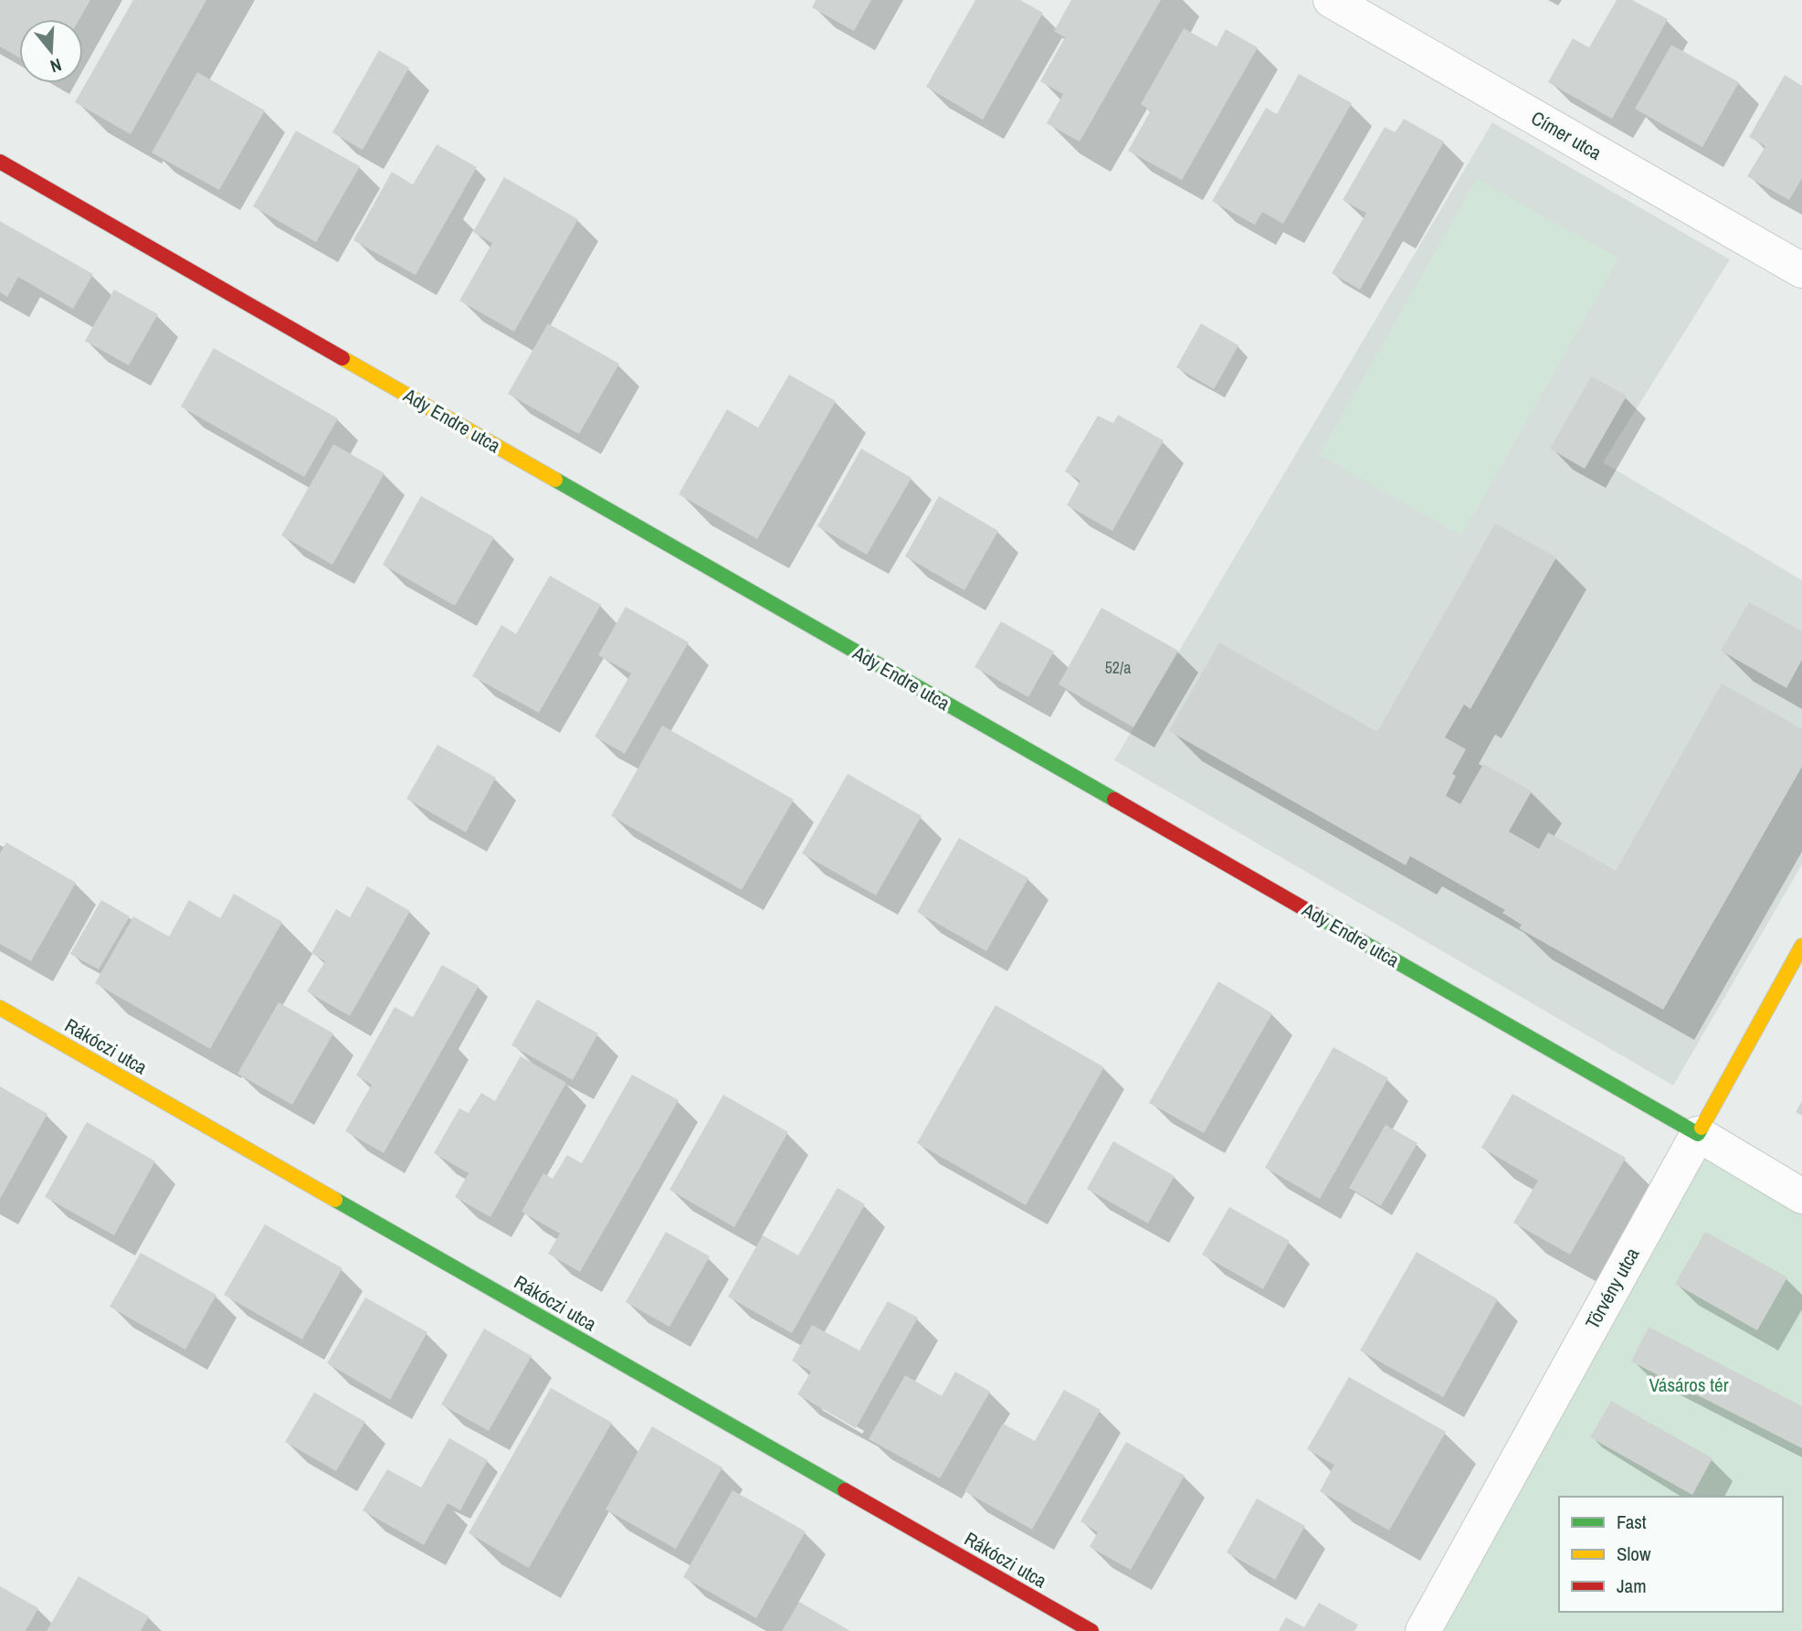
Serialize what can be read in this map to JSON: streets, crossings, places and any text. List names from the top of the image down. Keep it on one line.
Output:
{"streets":{"street":["Címer utca","Ady Endre utca","Rákóczi utca","Törvény utca"]},"crossings":[["Ady Endre utca","Törvény utca"]],"parks":["Vásáros tér"],"house_numbers":["52/a"],"legend":["Fast","Slow","Jam"],"north":"bottom"}
